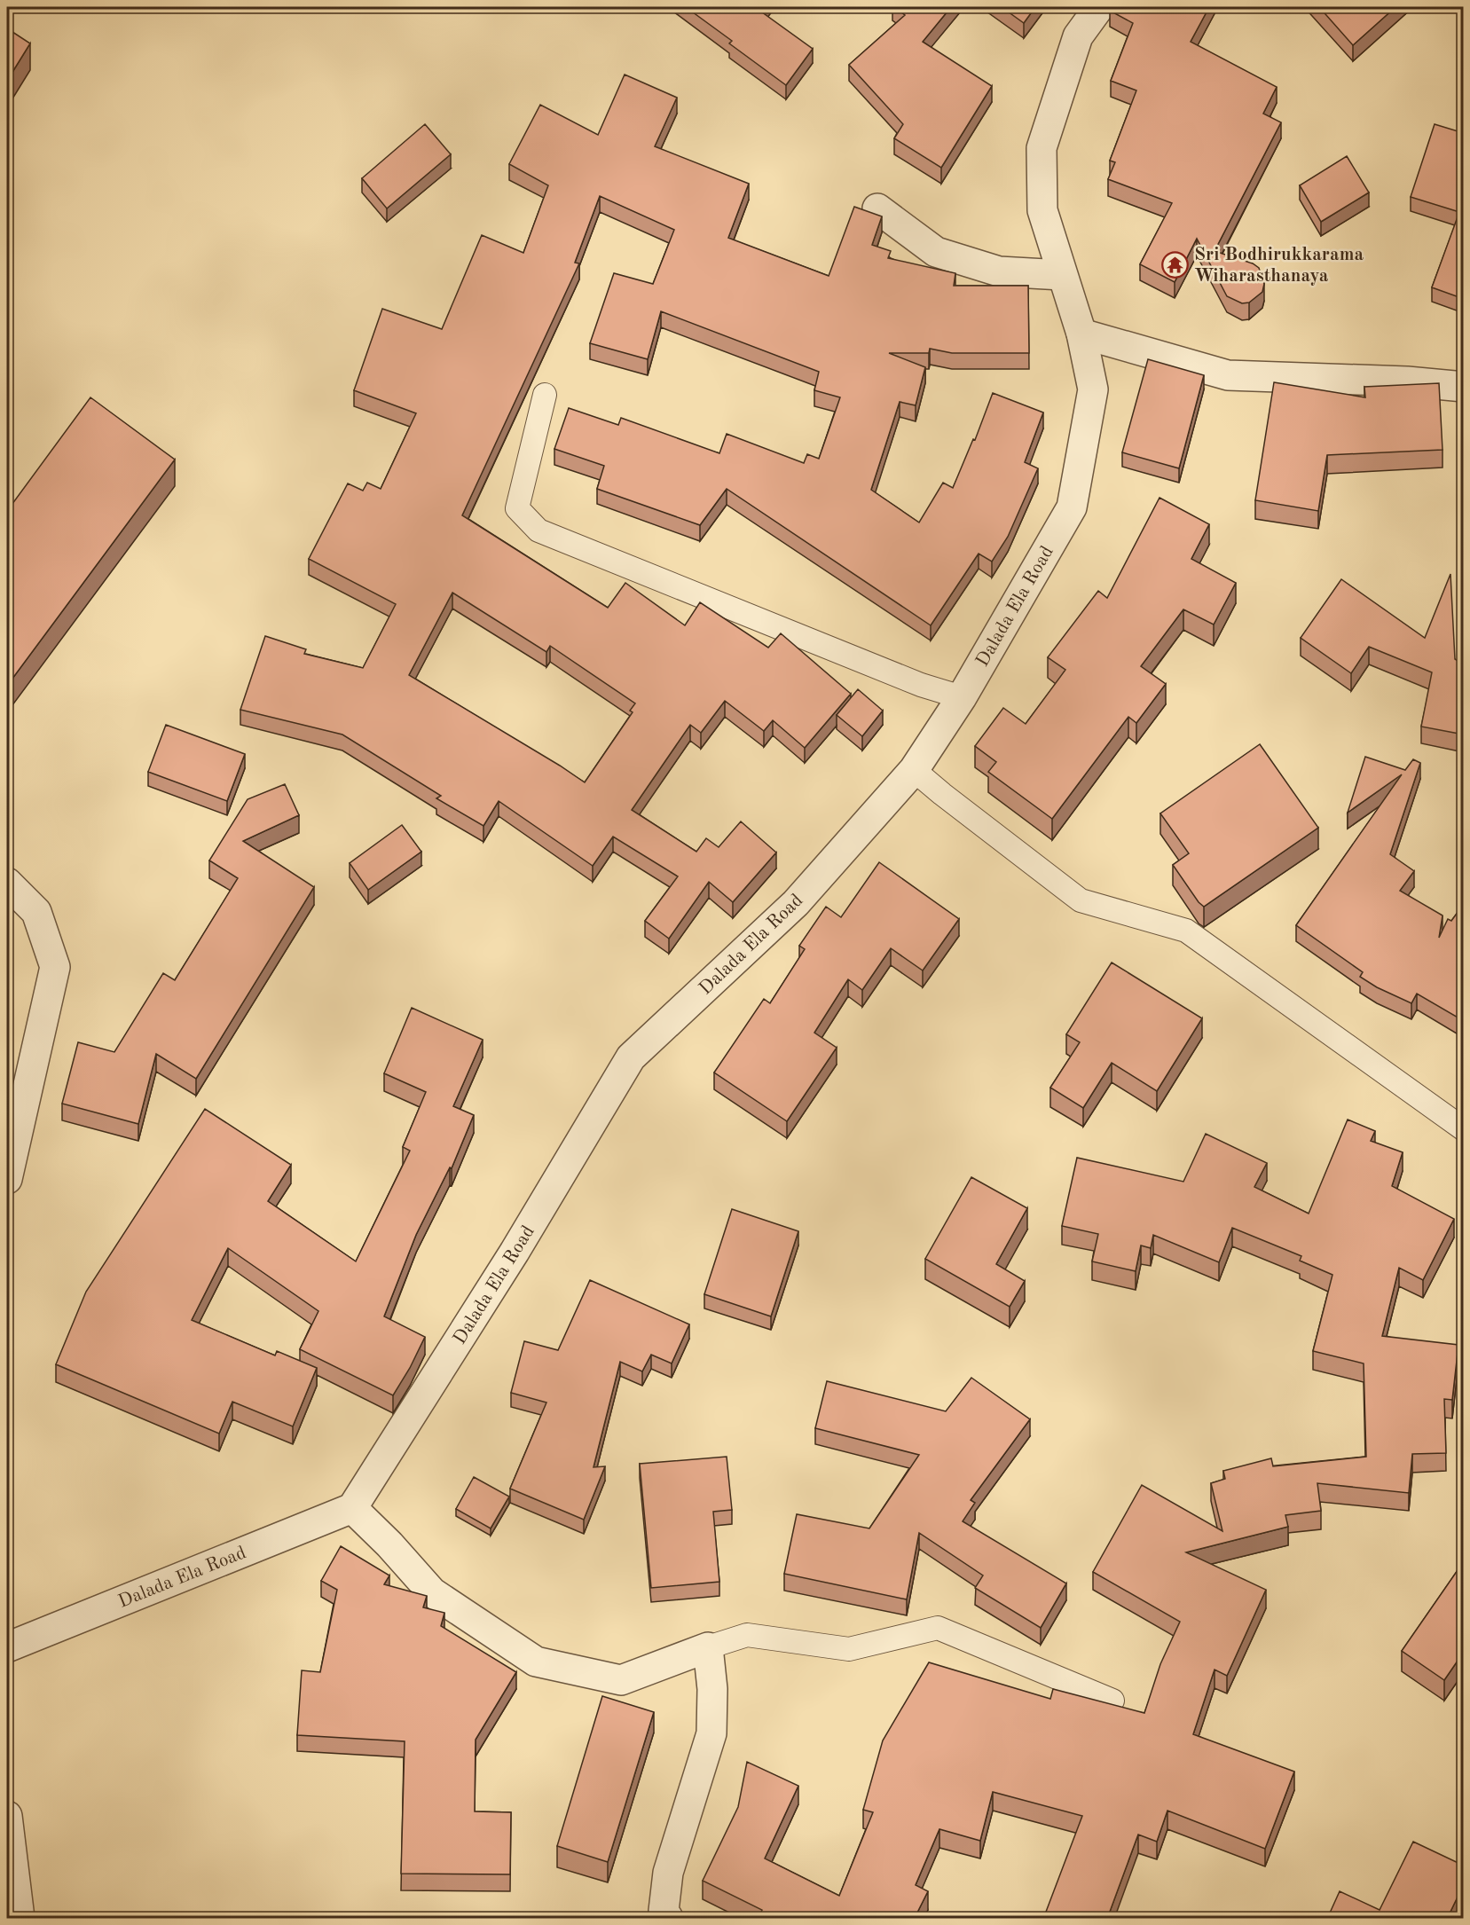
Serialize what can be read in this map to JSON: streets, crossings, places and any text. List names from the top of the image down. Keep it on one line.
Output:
{"streets":{"street":["Dalada Ela Road"]},"places":{"temple":["Sri Bodhirukkarama Wiharasthanaya"]}}
